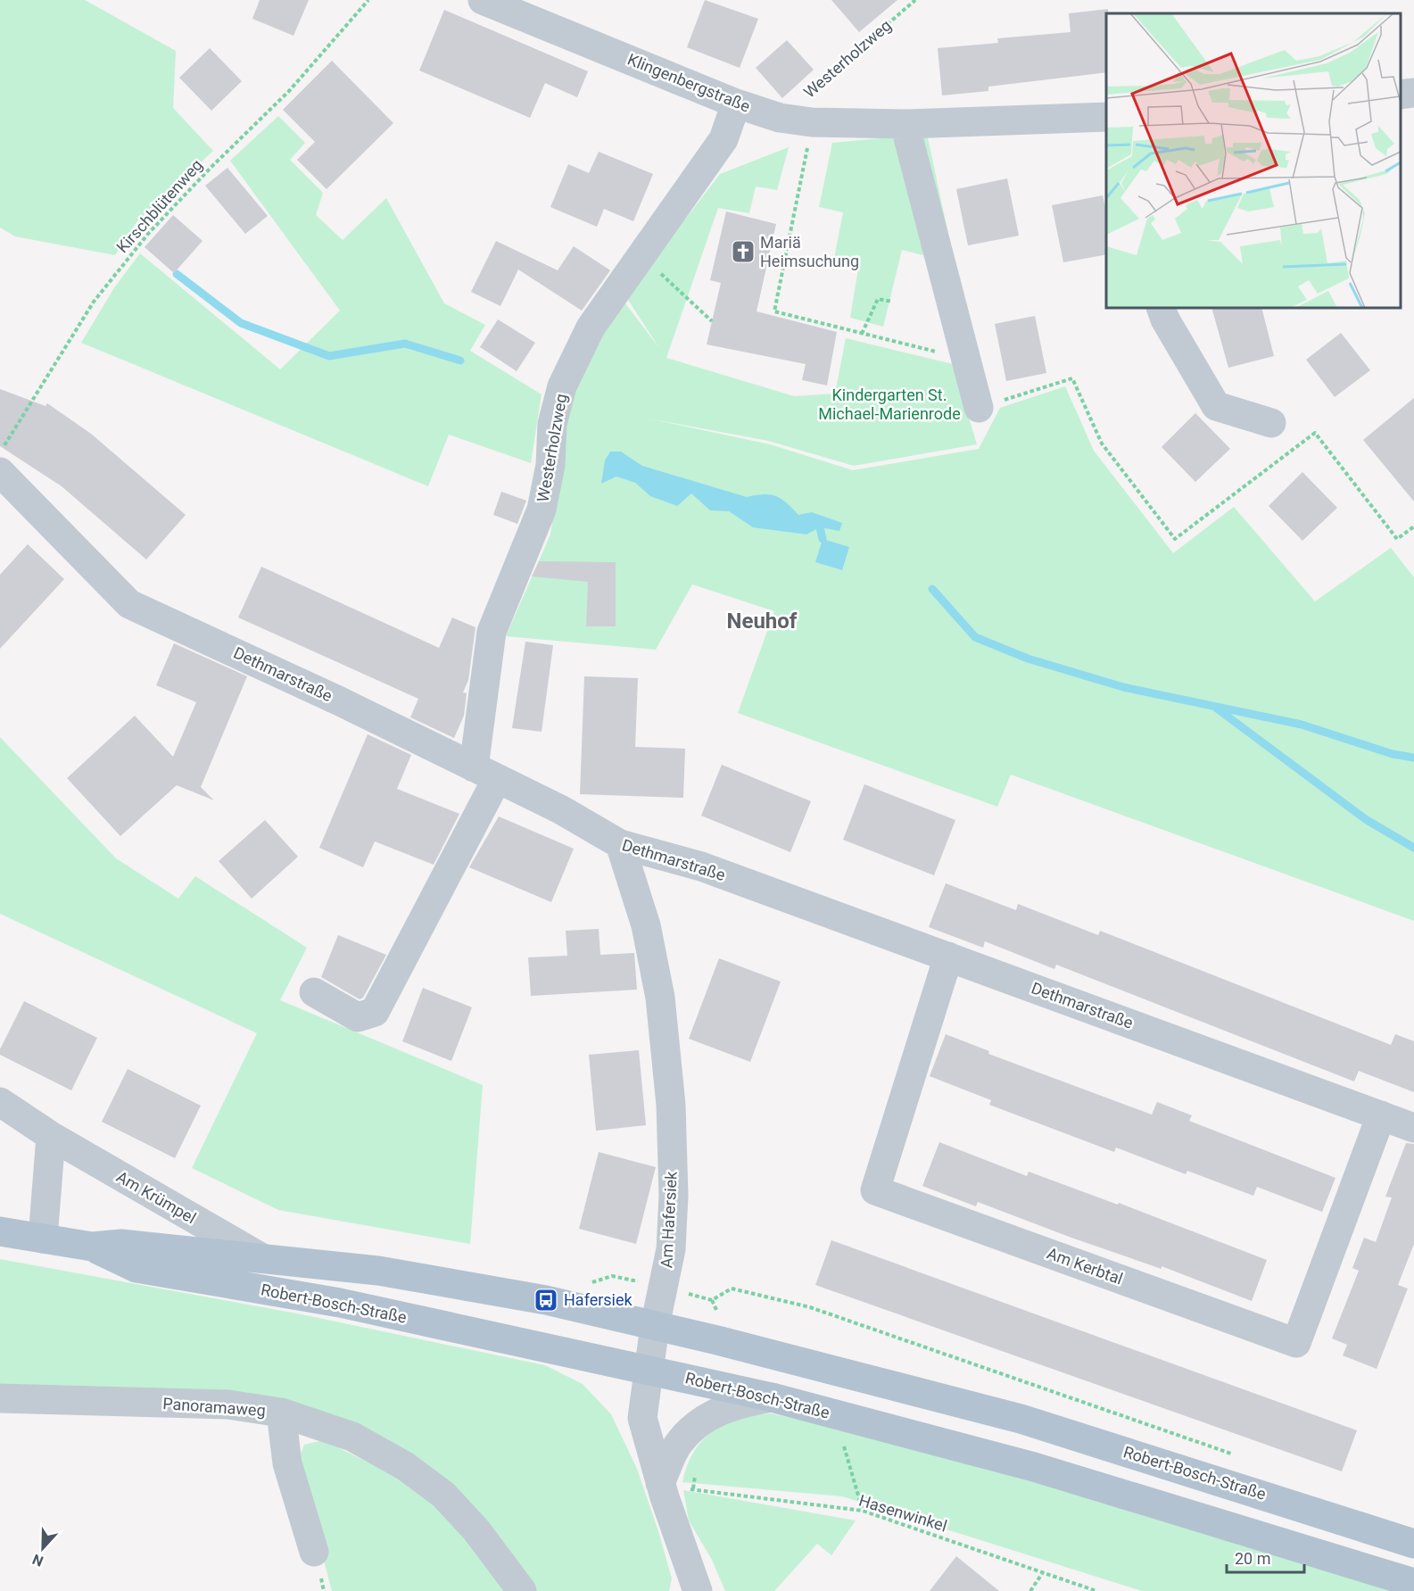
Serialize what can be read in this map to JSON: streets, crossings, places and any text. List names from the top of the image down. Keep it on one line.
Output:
{"streets":{"main road":["Robert-Bosch-Straße"],"street":["Westerholzweg","Klingenbergstraße","Dethmarstraße","Am Krümpel","Am Hafersiek","Am Kerbtal","Panoramaweg"],"path":["Kirschblütenweg","Hasenwinkel"]},"crossings":[["Westerholzweg","Klingenbergstraße"],["Westerholzweg","Dethmarstraße"],["Dethmarstraße","Am Hafersiek"],["Dethmarstraße","Am Kerbtal"],["Am Krümpel","Robert-Bosch-Straße"],["Am Hafersiek","Robert-Bosch-Straße"],["Am Hafersiek","Hasenwinkel"]],"districts":["Neuhof"],"parks":["Kindergarten St. Michael-Marienrode"],"places":{"church":["Mariä Heimsuchung"],"bus stop":["Hafersiek"]},"scale_bar":"20 m","north":"bottom"}
